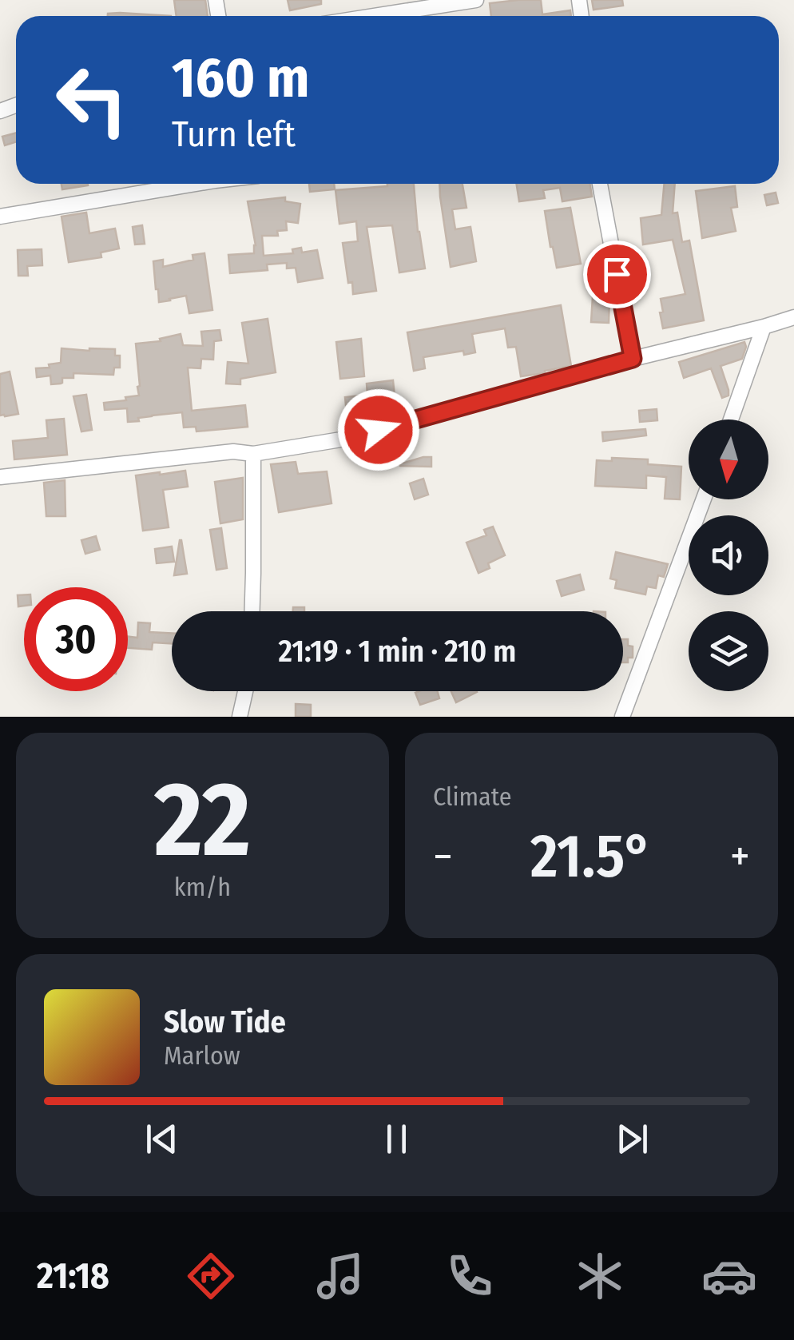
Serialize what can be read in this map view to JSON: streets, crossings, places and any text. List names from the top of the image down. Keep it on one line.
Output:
{"north":"bottom","page":{"turn":["160 m","Turn left"],"limit":"30","trip":"21:19 · 1 min · 210 m","tile":[["22","km/h"],"Climate"],"heat":["−","21.5°","+"],"song":["Slow Tide","Marlow"],"tabs":"21:18"}}
